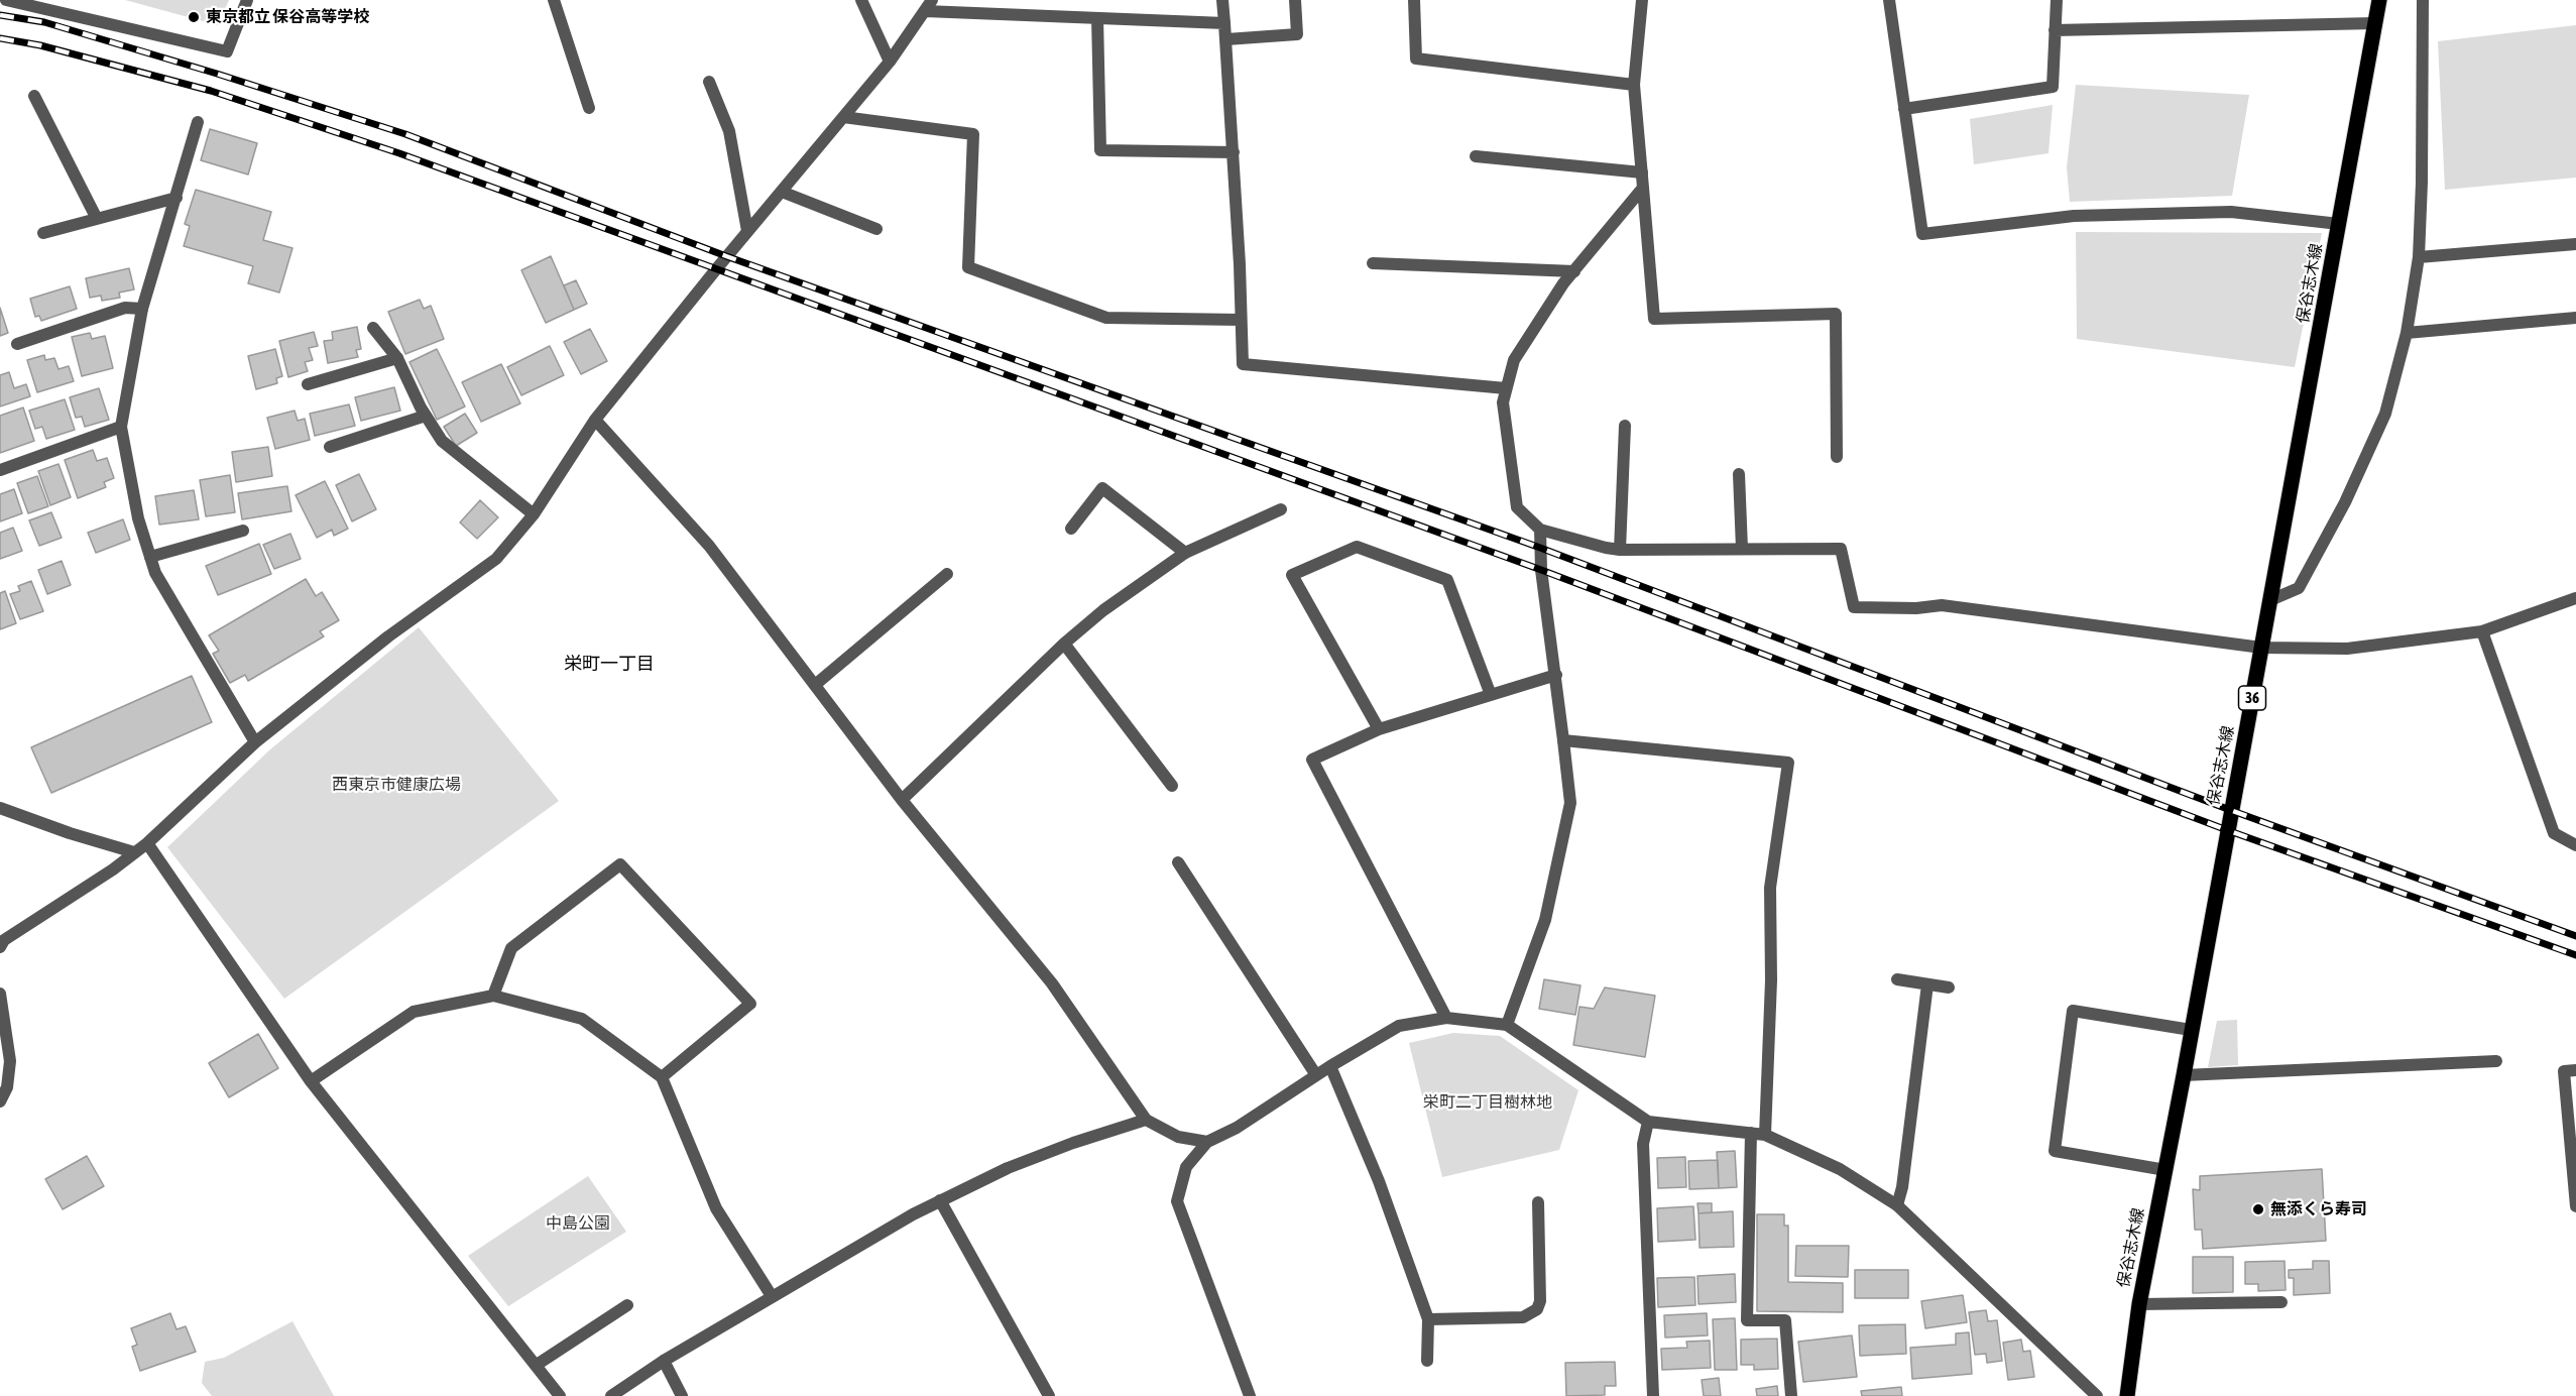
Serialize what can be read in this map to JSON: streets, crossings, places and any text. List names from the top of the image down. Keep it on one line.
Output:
{"streets":{"main road":["保谷志木線","36"]},"districts":["栄町一丁目"],"parks":["西東京市健康広場","栄町二丁目樹林地","中島公園"],"places":["東京都立 保谷高等学校","無添くら寿司"]}
